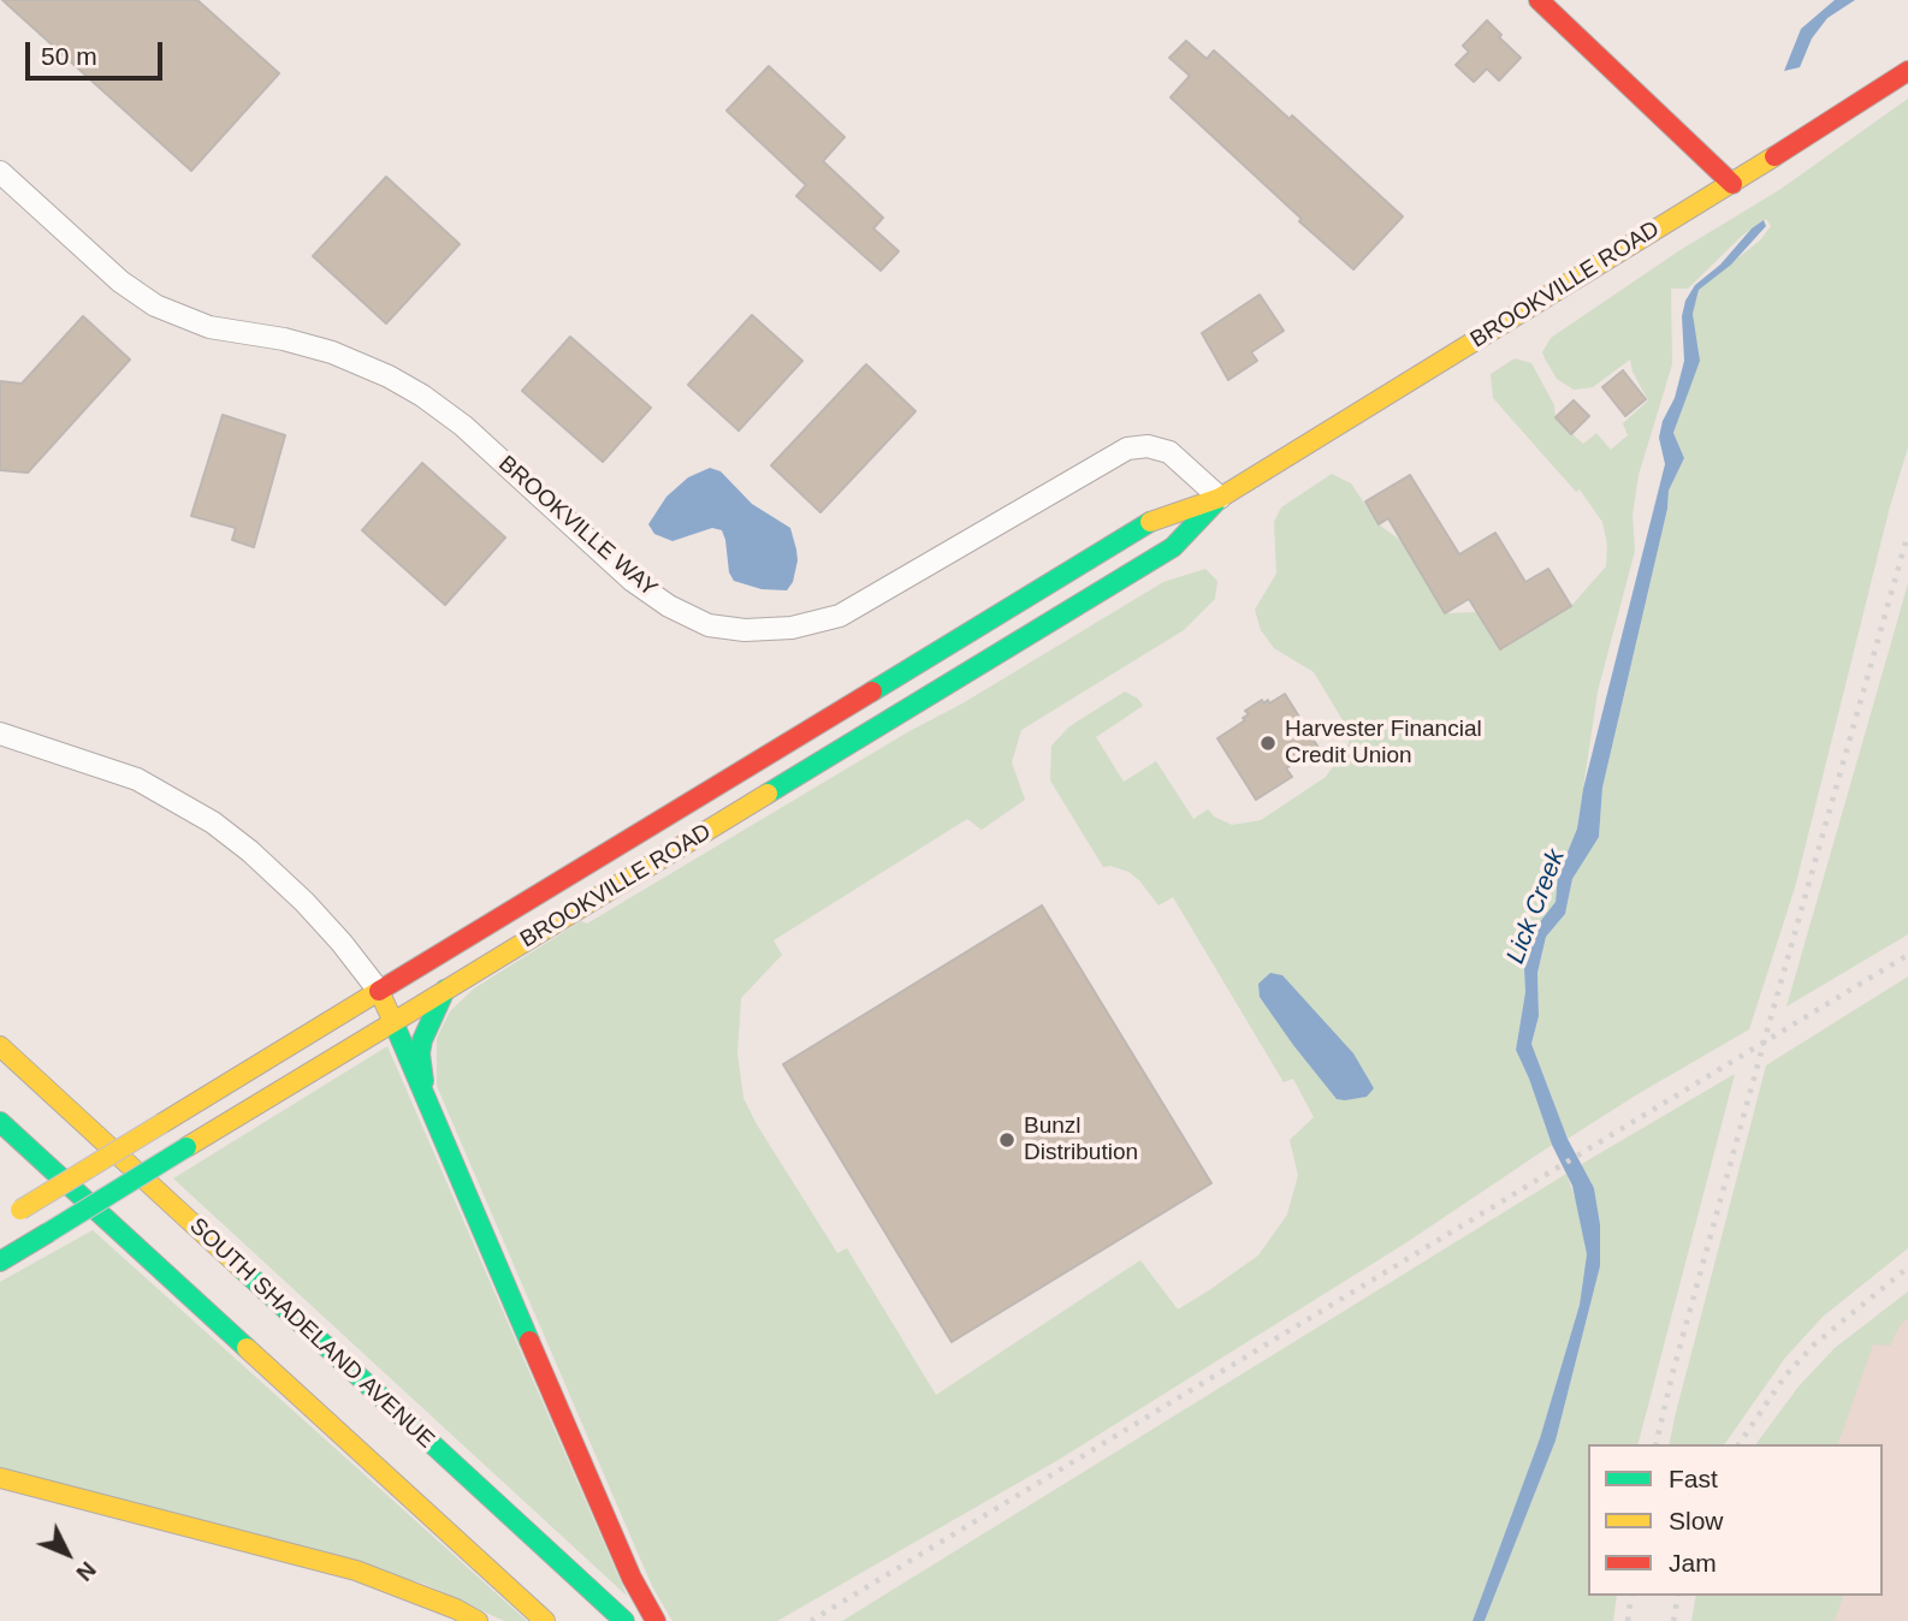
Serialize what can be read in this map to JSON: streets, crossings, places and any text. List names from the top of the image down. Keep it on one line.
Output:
{"streets":{"main road":["BROOKVILLE ROAD","SOUTH SHADELAND AVENUE"],"street":["BROOKVILLE WAY"]},"crossings":[["BROOKVILLE ROAD","BROOKVILLE WAY"]],"water":["Lick Creek"],"places":["Harvester Financial Credit Union","Bunzl Distribution"],"legend":["Fast","Slow","Jam"],"scale_bar":"50 m","north":"bottom right"}
